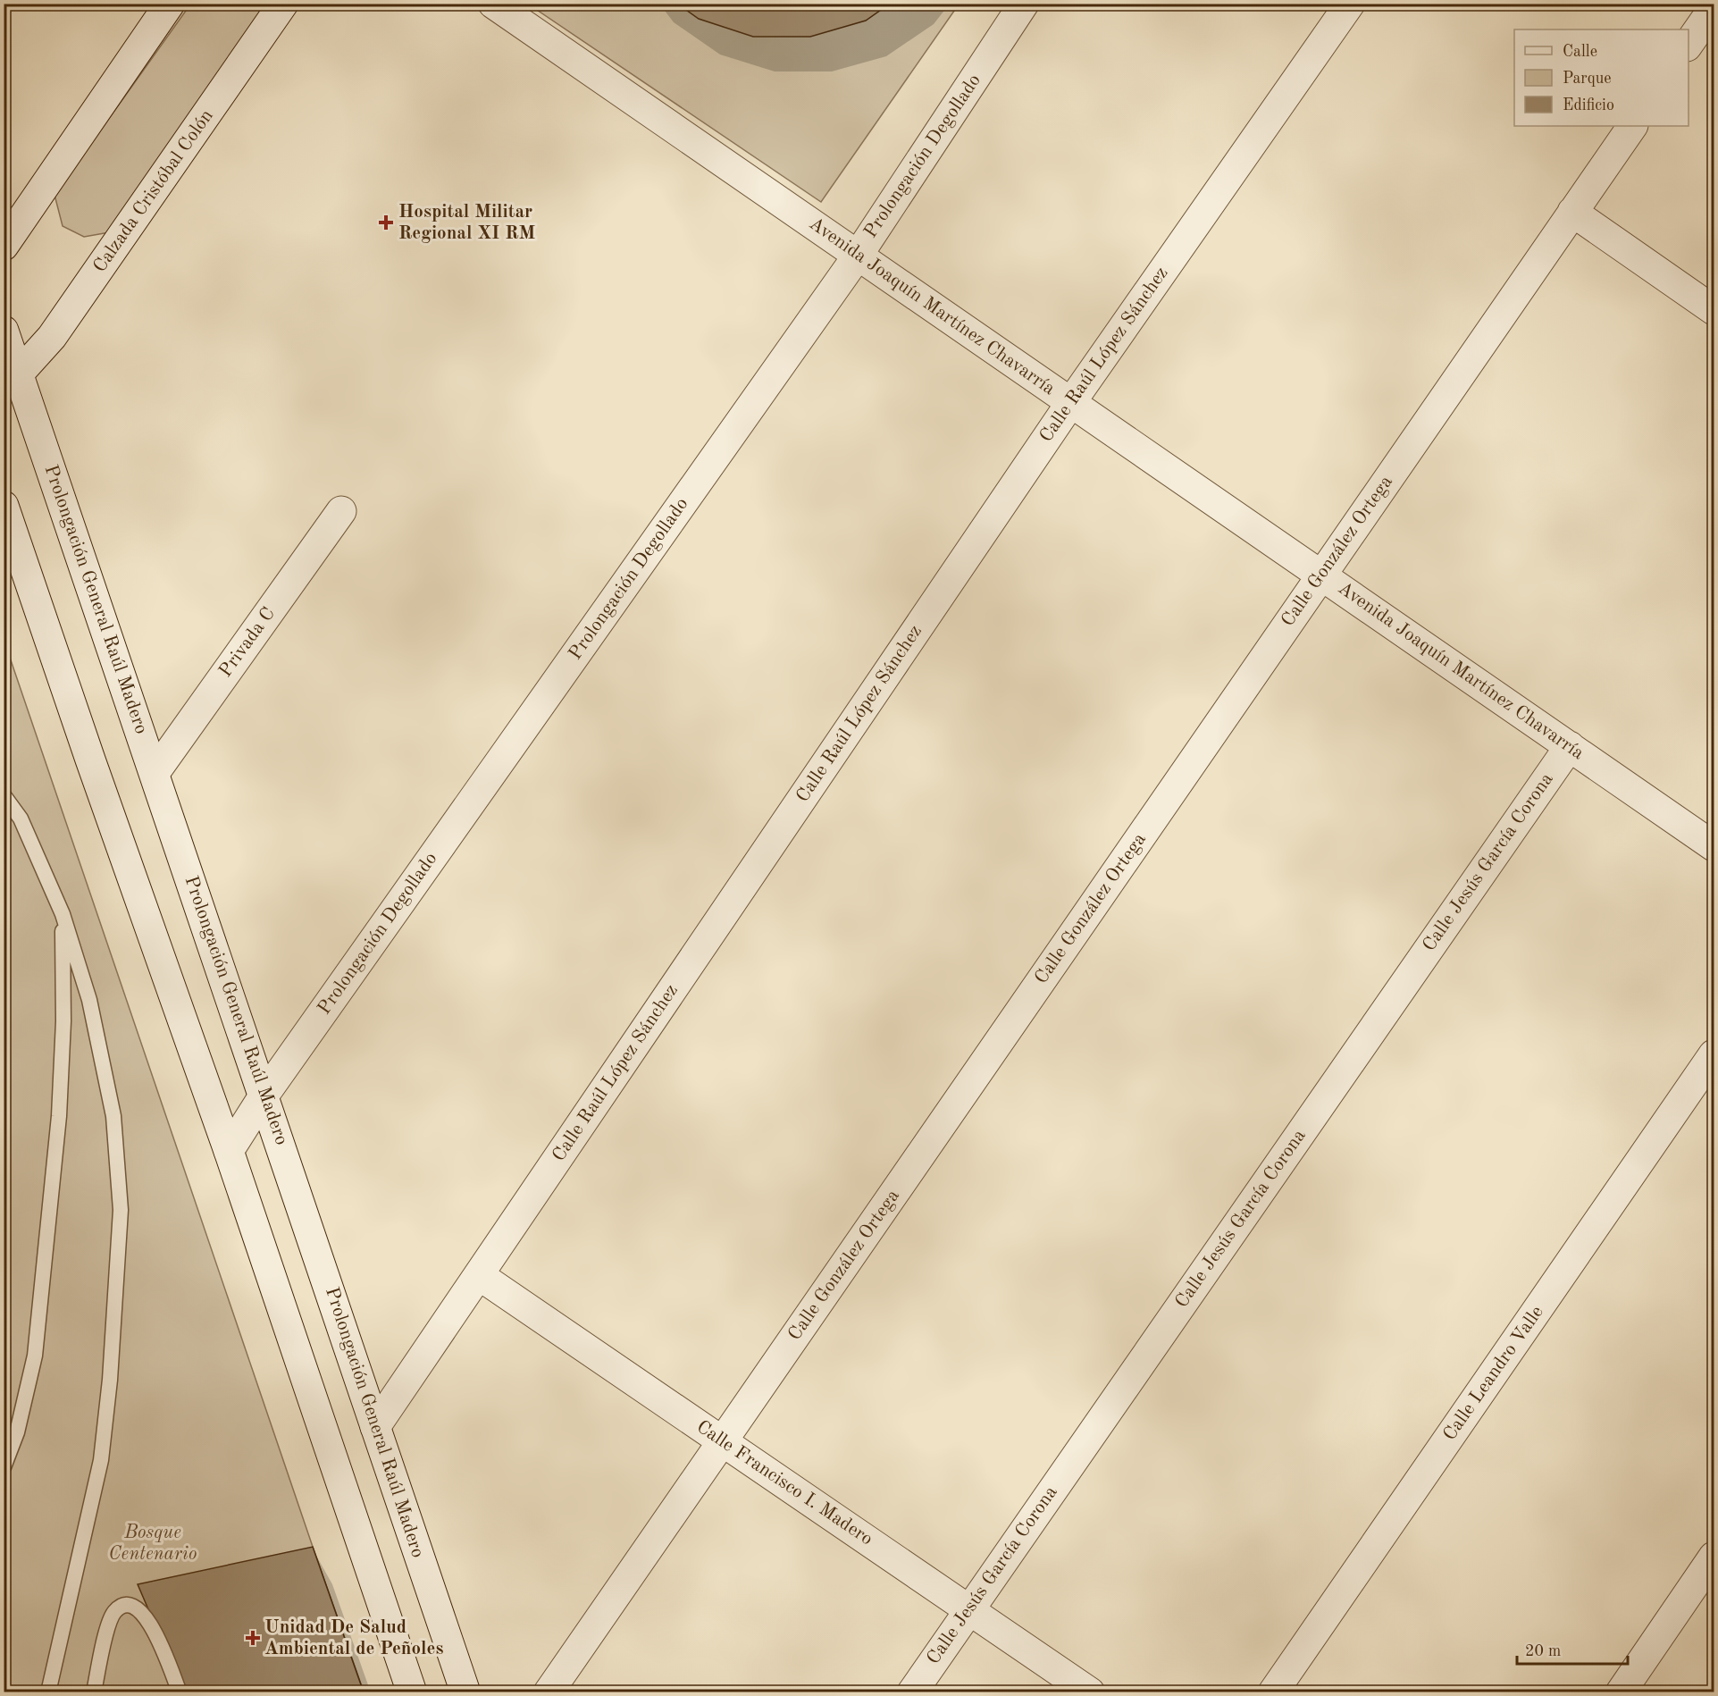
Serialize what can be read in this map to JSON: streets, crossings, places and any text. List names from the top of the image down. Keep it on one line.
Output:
{"streets":{"street":["Prolongación Degollado","Calzada Cristóbal Colón","Avenida Joaquín Martínez Chavarría","Calle Raúl López Sánchez","Calle González Ortega","Prolongación General Raúl Madero","Privada C","Calle Jesús García Corona","Calle Leandro Valle","Calle Francisco I. Madero"]},"crossings":[["Prolongación Degollado","Avenida Joaquín Martínez Chavarría"],["Prolongación Degollado","Prolongación General Raúl Madero"],["Calzada Cristóbal Colón","Prolongación General Raúl Madero"],["Avenida Joaquín Martínez Chavarría","Calle Raúl López Sánchez"],["Avenida Joaquín Martínez Chavarría","Calle González Ortega"],["Avenida Joaquín Martínez Chavarría","Calle Jesús García Corona"],["Calle Raúl López Sánchez","Prolongación General Raúl Madero"],["Calle Raúl López Sánchez","Calle Francisco I. Madero"],["Calle González Ortega","Calle Francisco I. Madero"],["Prolongación General Raúl Madero","Privada C"],["Calle Jesús García Corona","Calle Francisco I. Madero"]],"parks":["Bosque Centenario"],"places":{"health":["Hospital Militar Regional XI RM","Unidad De Salud Ambiental de Peñoles"]},"legend":["Calle","Parque","Edificio"],"scale_bar":"20 m"}
